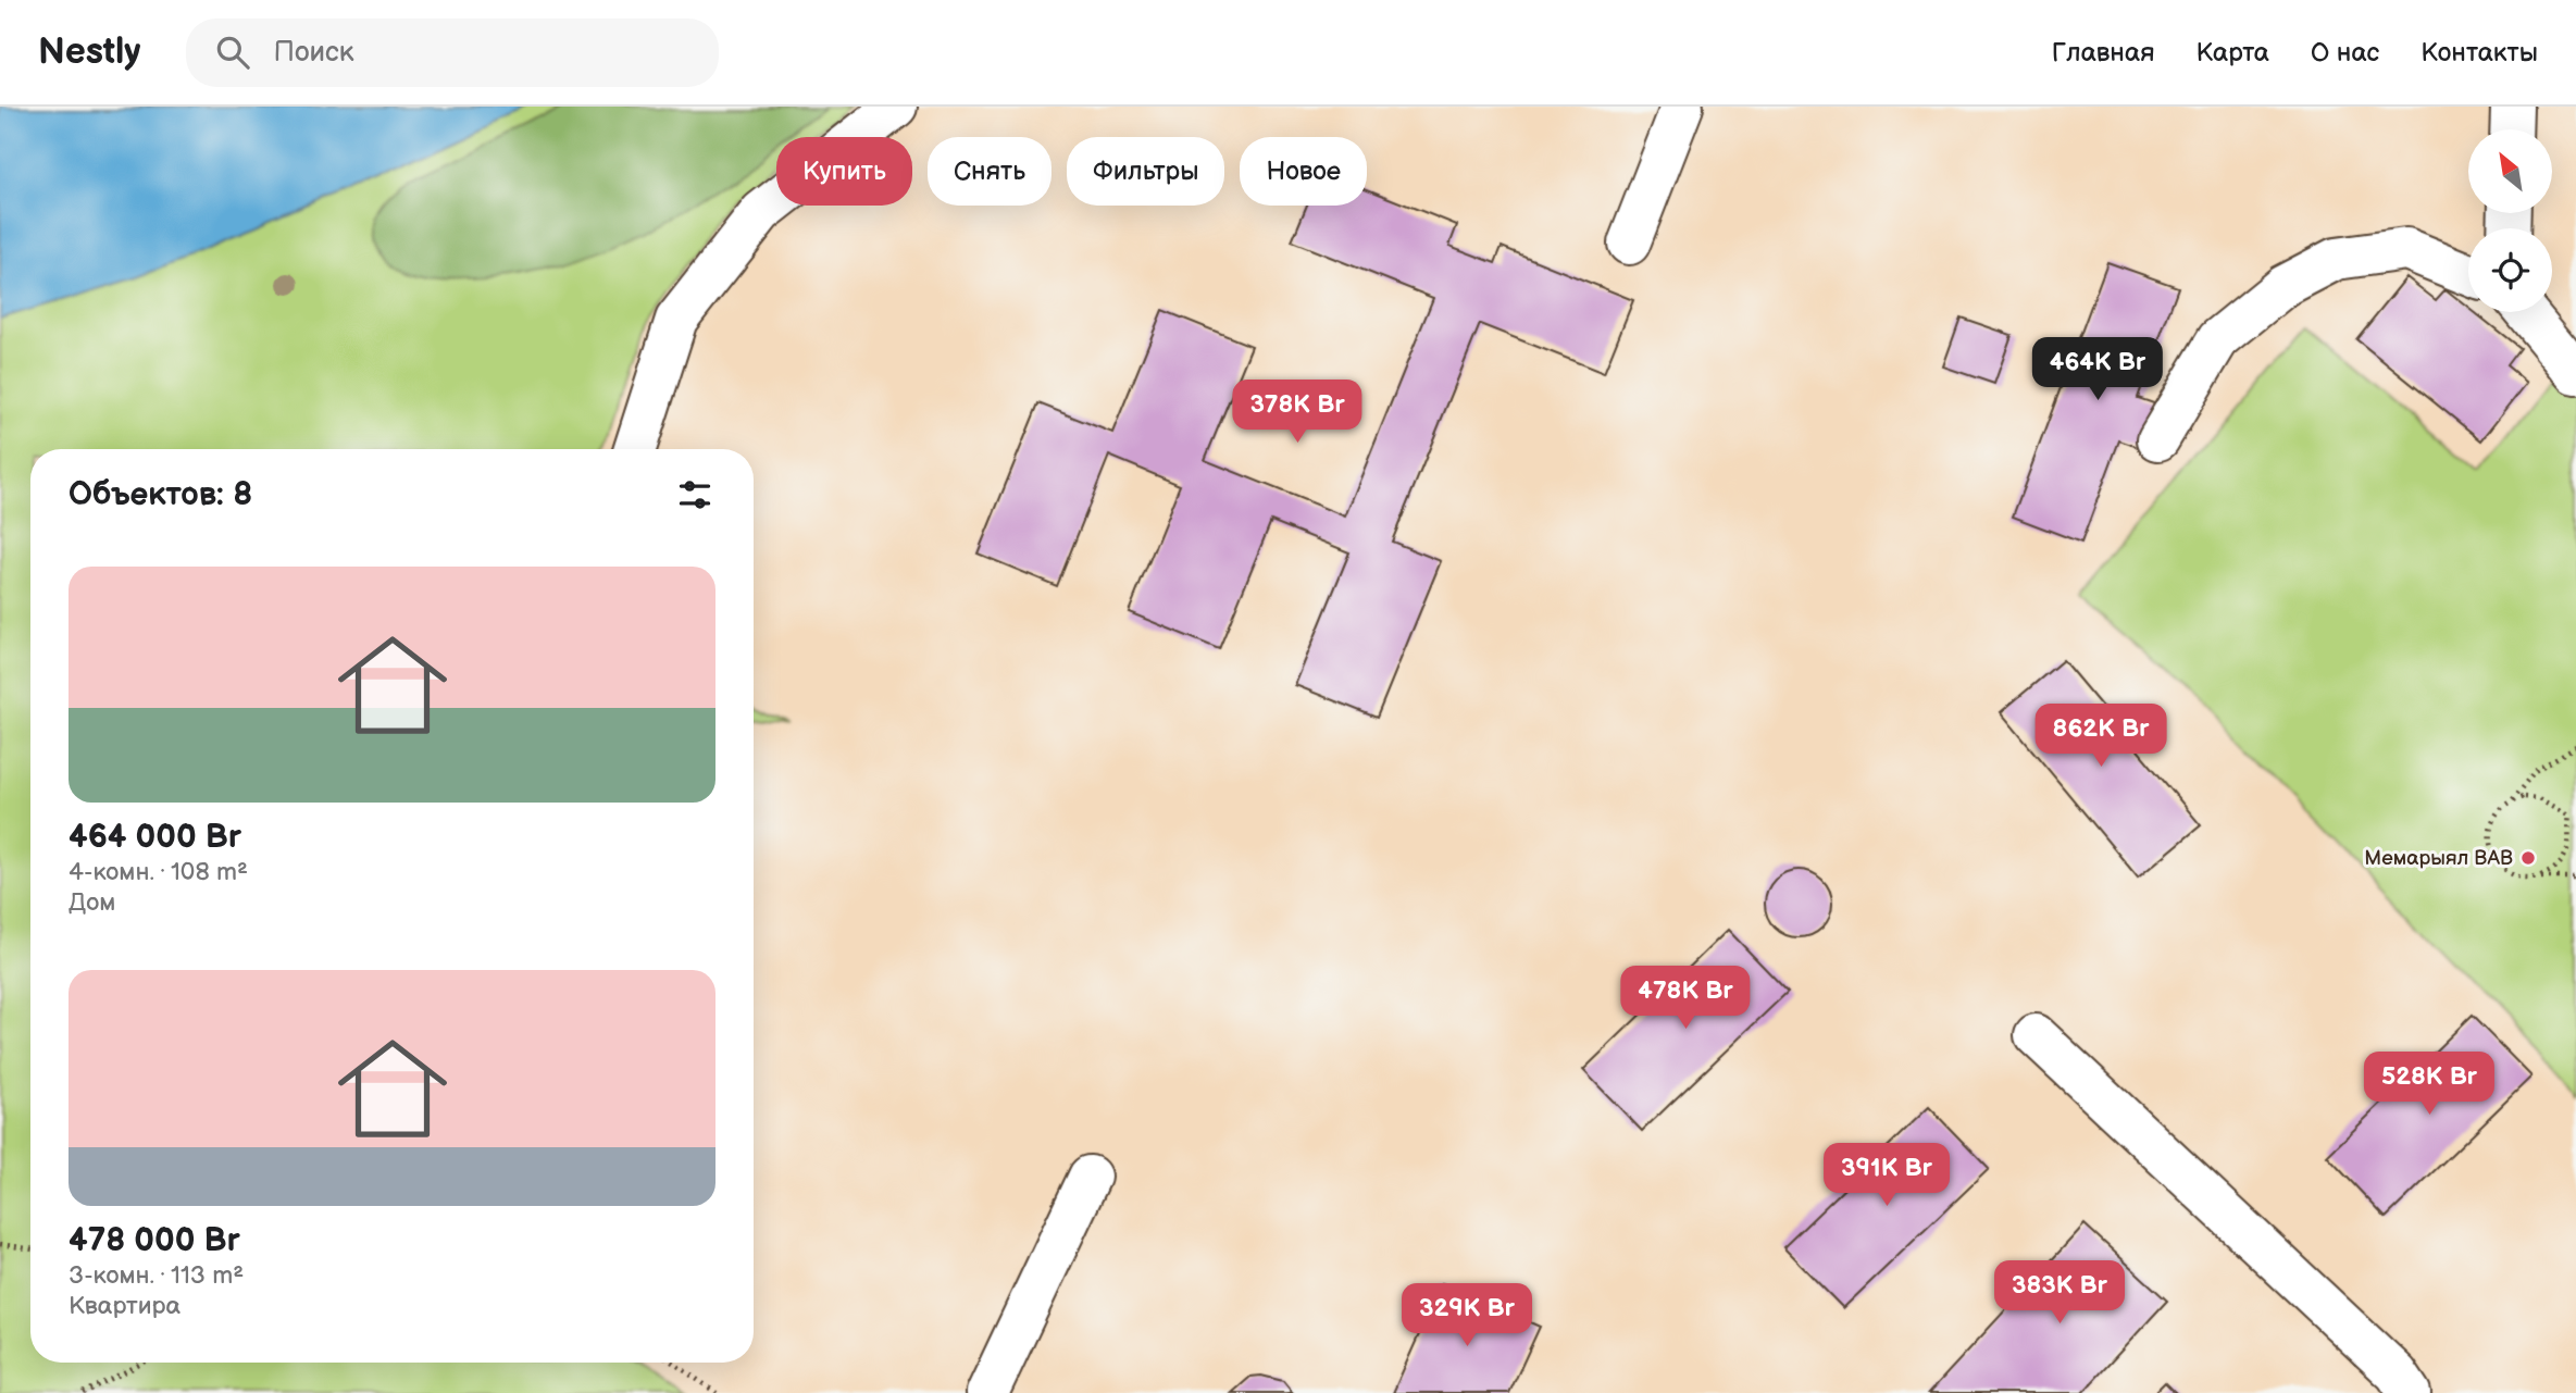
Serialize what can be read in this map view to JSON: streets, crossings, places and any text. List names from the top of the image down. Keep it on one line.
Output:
{"places":["Мемарыял ВАВ"],"north":"top left","page":{"header":"Nestly","search":"Поиск","nav":["Главная","Карта","О нас","Контакты"],"chip":["Купить","Снять","Фильтры","Новое"],"price":["464K Br","378K Br","862K Br","478K Br","528K Br","391K Br","383K Br","329K Br"],"heading":"Объектов: 8","list":[{"name":"464 000 Br","note":"4-комн. · 108 m² · Дом"},{"name":"478 000 Br","note":"3-комн. · 113 m² · Квартира"}]}}
